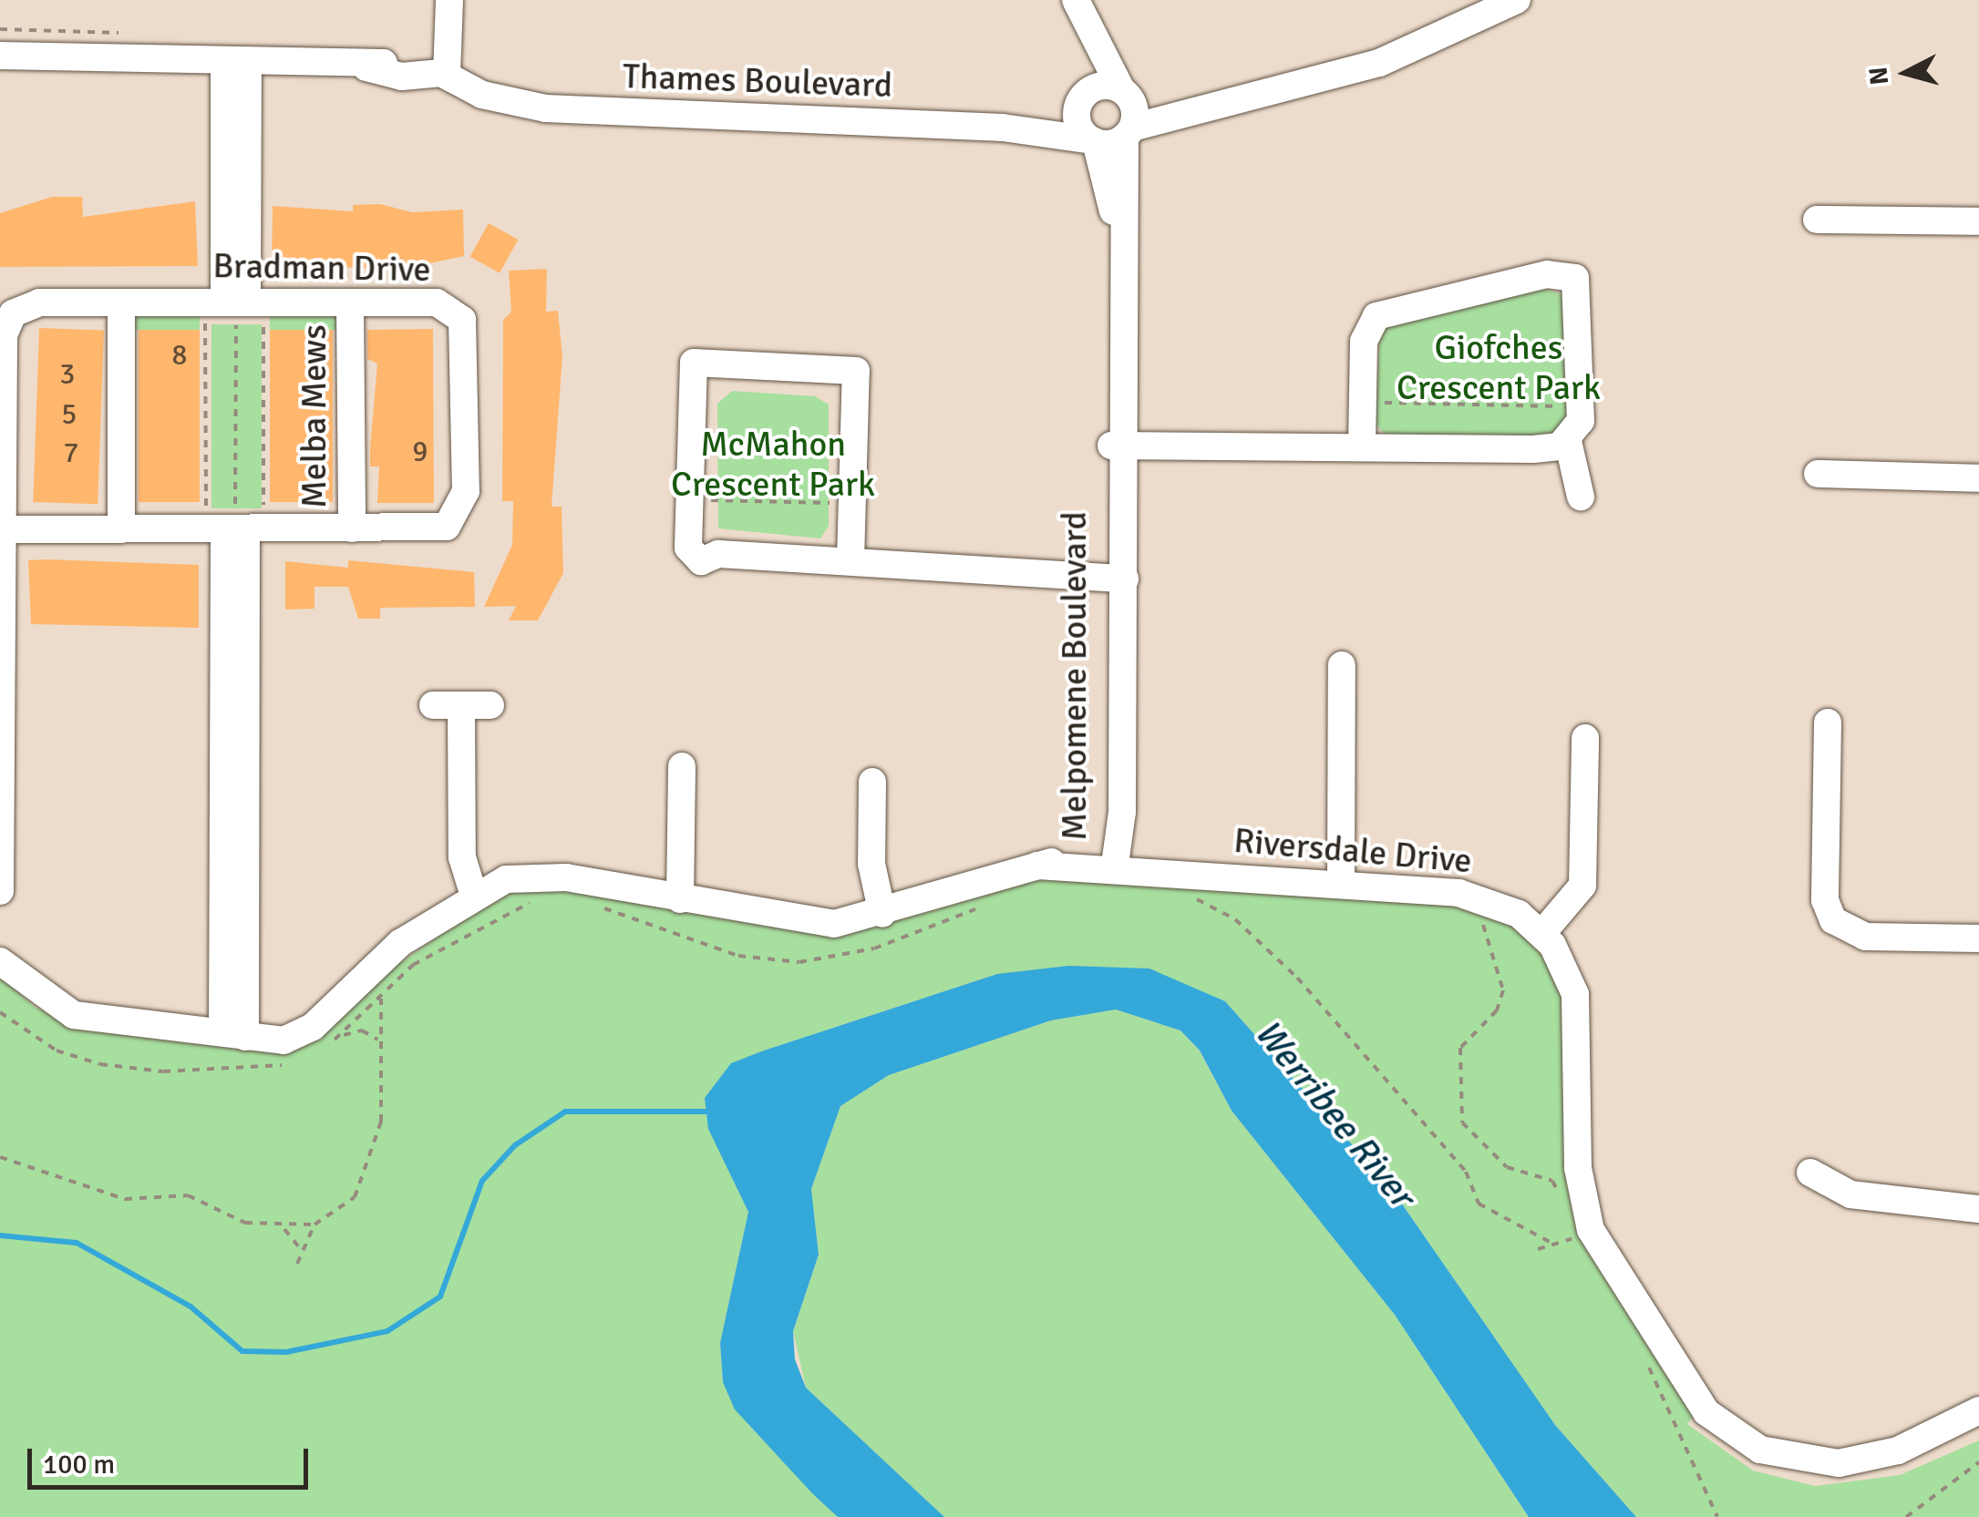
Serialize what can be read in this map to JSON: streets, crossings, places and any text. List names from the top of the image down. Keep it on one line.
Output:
{"streets":{"street":["Thames Boulevard","Bradman Drive","Melba Mews","Melpomene Boulevard","Riversdale Drive"]},"crossings":[["Thames Boulevard","Melpomene Boulevard"],["Bradman Drive","Melba Mews"],["Melpomene Boulevard","Riversdale Drive"]],"water":["Werribee River"],"parks":["Giofches Crescent Park","McMahon Crescent Park"],"house_numbers":["8","3","5","9","7"],"scale_bar":"100 m","north":"left"}
